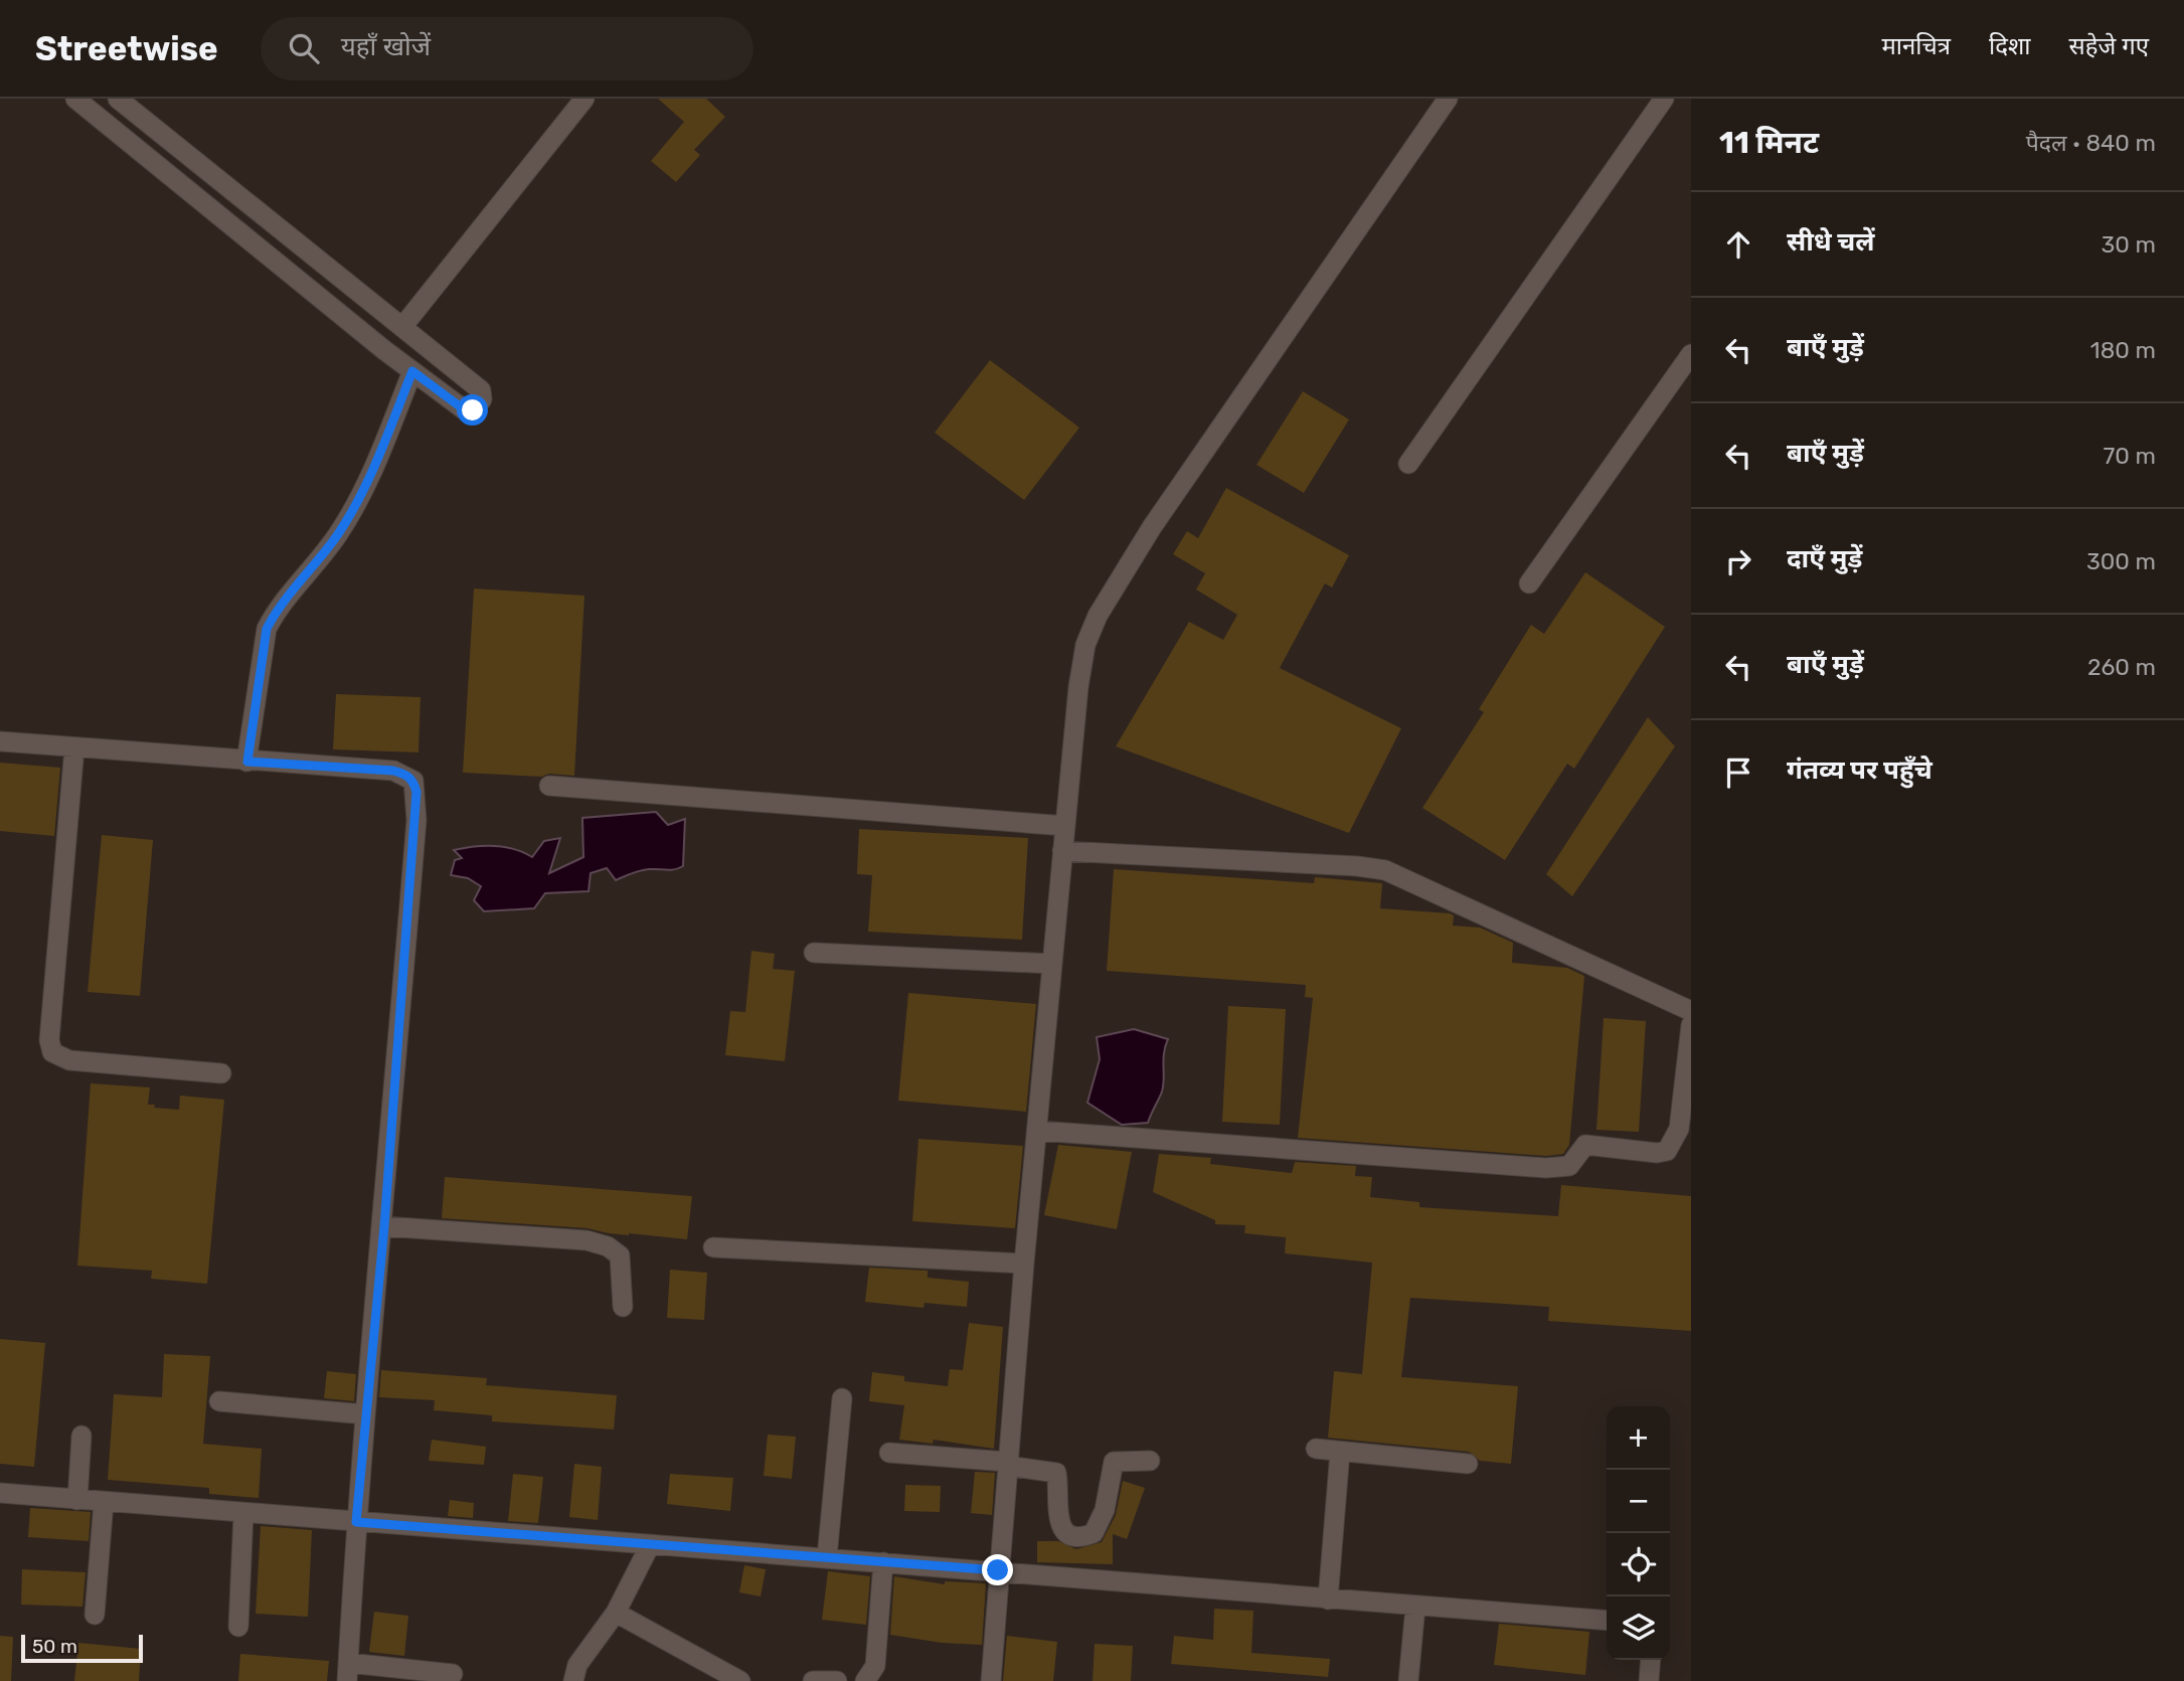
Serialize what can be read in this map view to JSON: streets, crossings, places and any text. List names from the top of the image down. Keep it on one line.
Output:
{"scale_bar":"50 m","page":{"header":"Streetwise","search":"यहाँ खोजें","nav":["मानचित्र","दिशा","सहेजे गए"],"heading":["11 मिनट","पैदल · 840 m"],"list":[["सीधे चलें","30 m"],["बाएँ मुड़ें","180 m"],["बाएँ मुड़ें","70 m"],["दाएँ मुड़ें","300 m"],["बाएँ मुड़ें","260 m"],"गंतव्य पर पहुँचे"],"map_buttons":["+","−"],"scale":"50 m"}}
